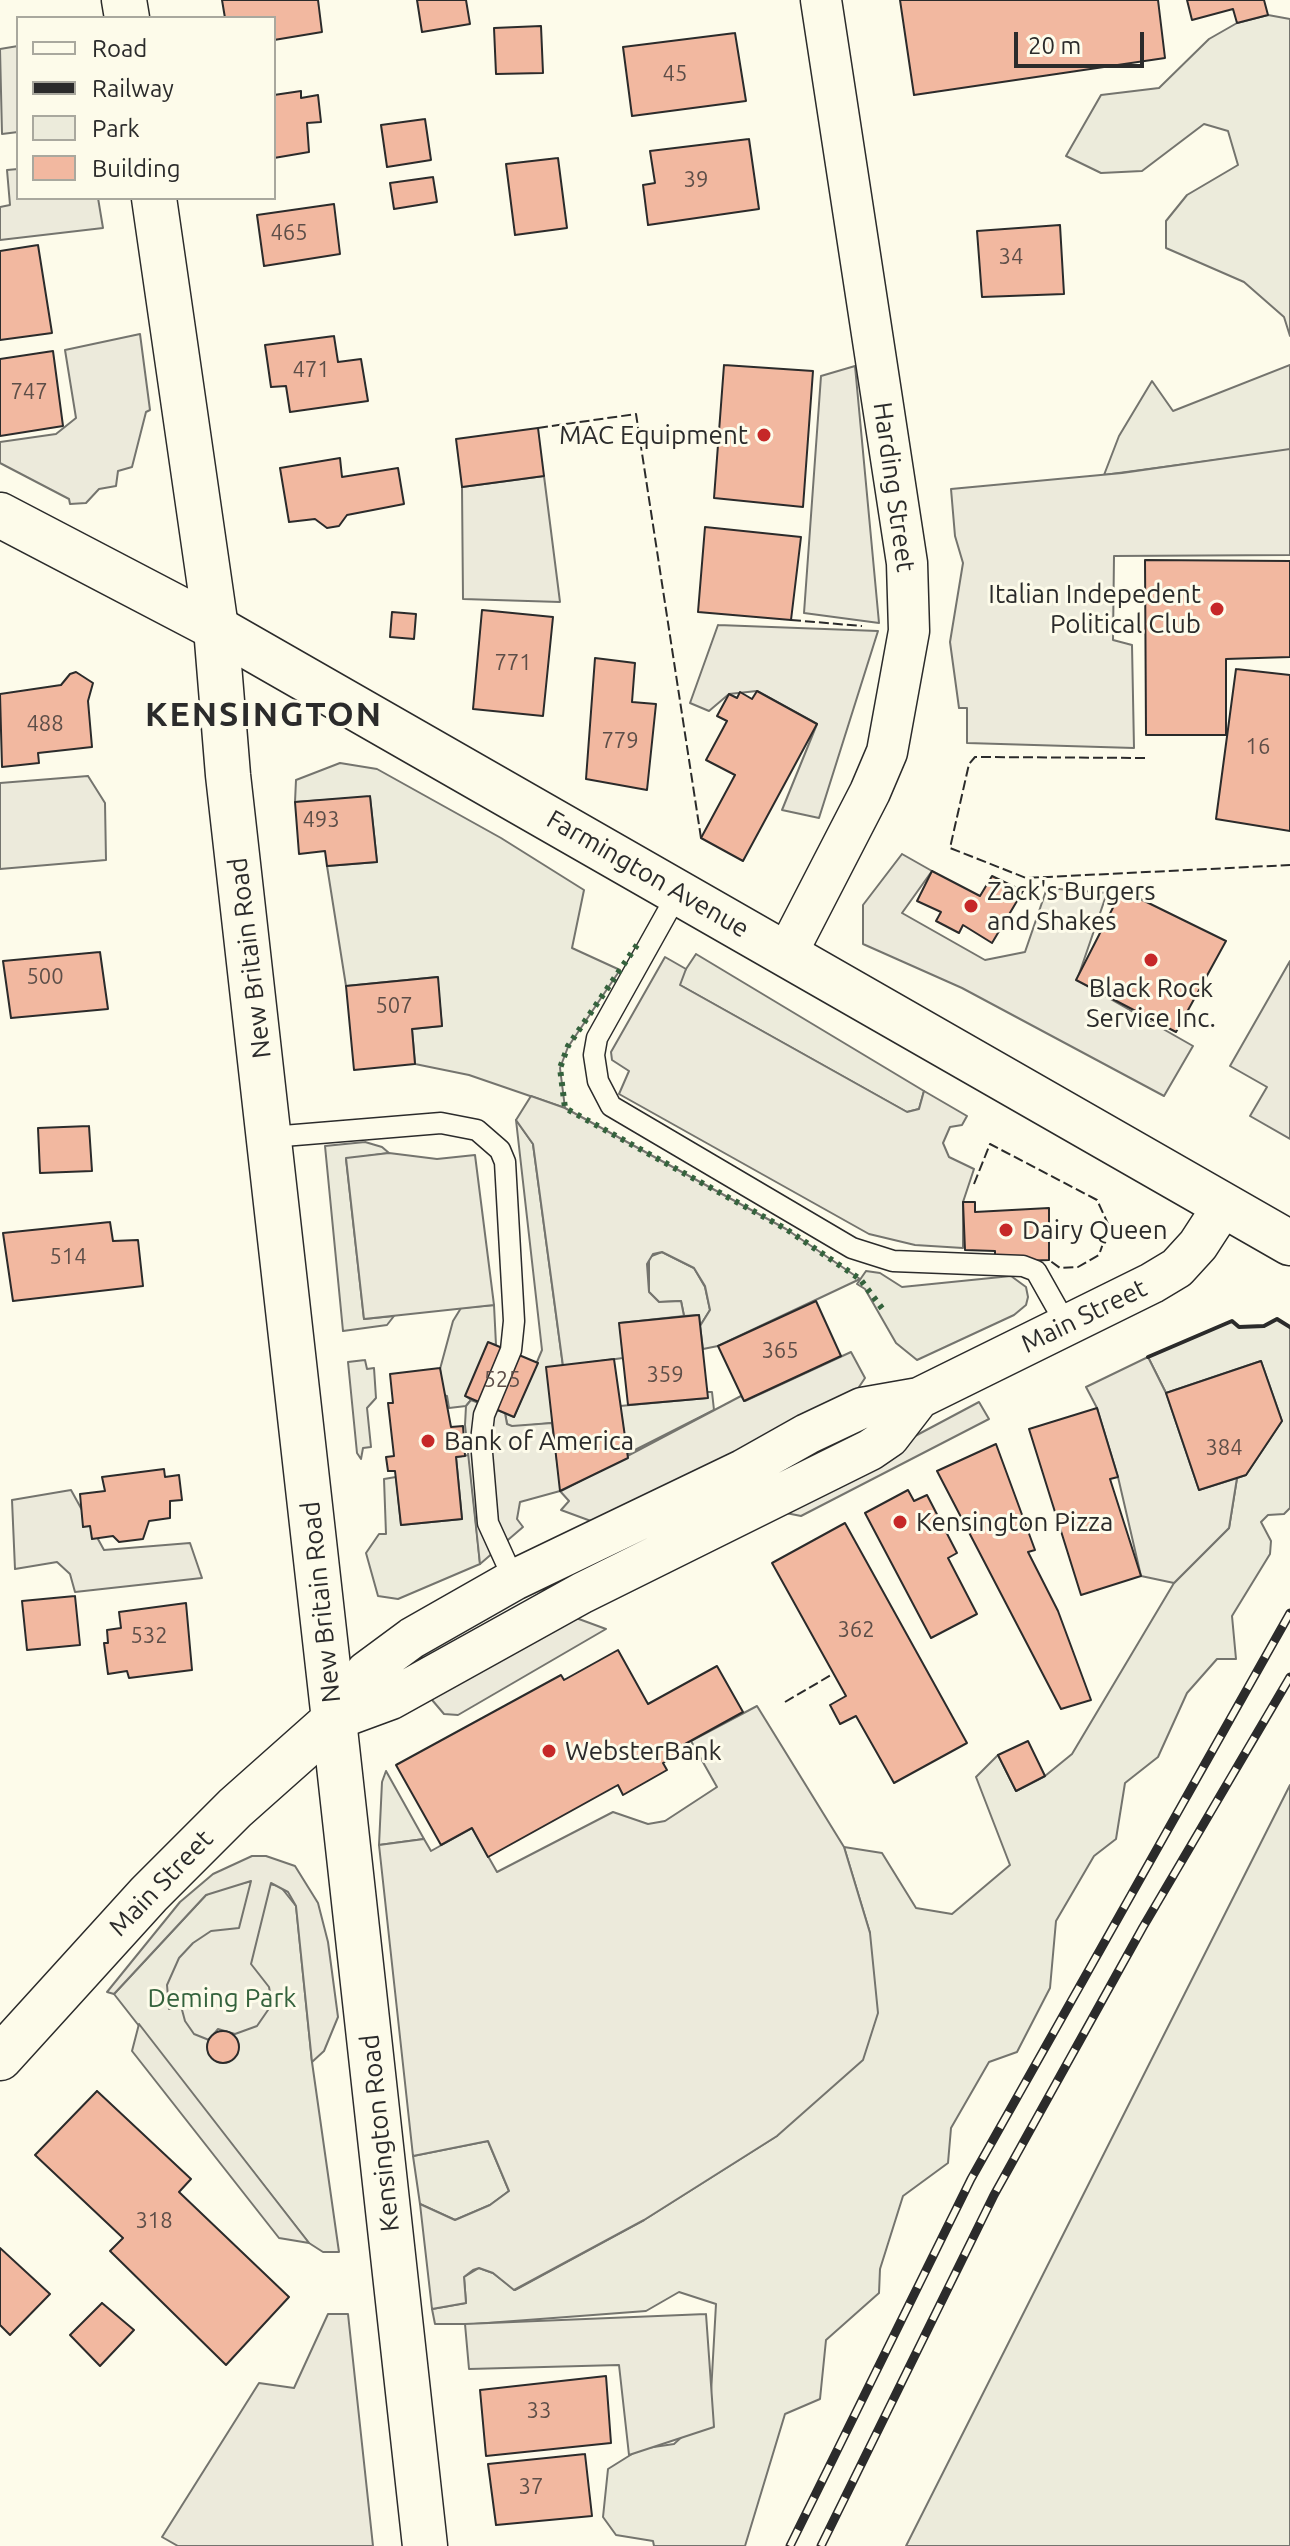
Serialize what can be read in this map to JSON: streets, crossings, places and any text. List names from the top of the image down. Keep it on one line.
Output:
{"streets":{"main road":["Farmington Avenue","New Britain Road","Main Street","Kensington Road"],"street":["Harding Street"]},"crossings":[["Harding Street","Farmington Avenue"],["Farmington Avenue","New Britain Road"],["Farmington Avenue","Main Street"],["New Britain Road","Main Street"],["New Britain Road","Kensington Road"],["Main Street","Kensington Road"]],"districts":["KENSINGTON"],"parks":["Deming Park"],"places":["MAC Equipment","Italian Indepedent Political Club","Zack's Burgers and Shakes","Black Rock Service Inc.","Dairy Queen","Bank of America","Kensington Pizza","WebsterBank"],"house_numbers":["45","39","465","34","471","747","771","488","779","16","493","500","507","514","365","359","525","384","362","532","318","33","37"],"legend":["Road","Railway","Park","Building"],"scale_bar":"20 m"}
